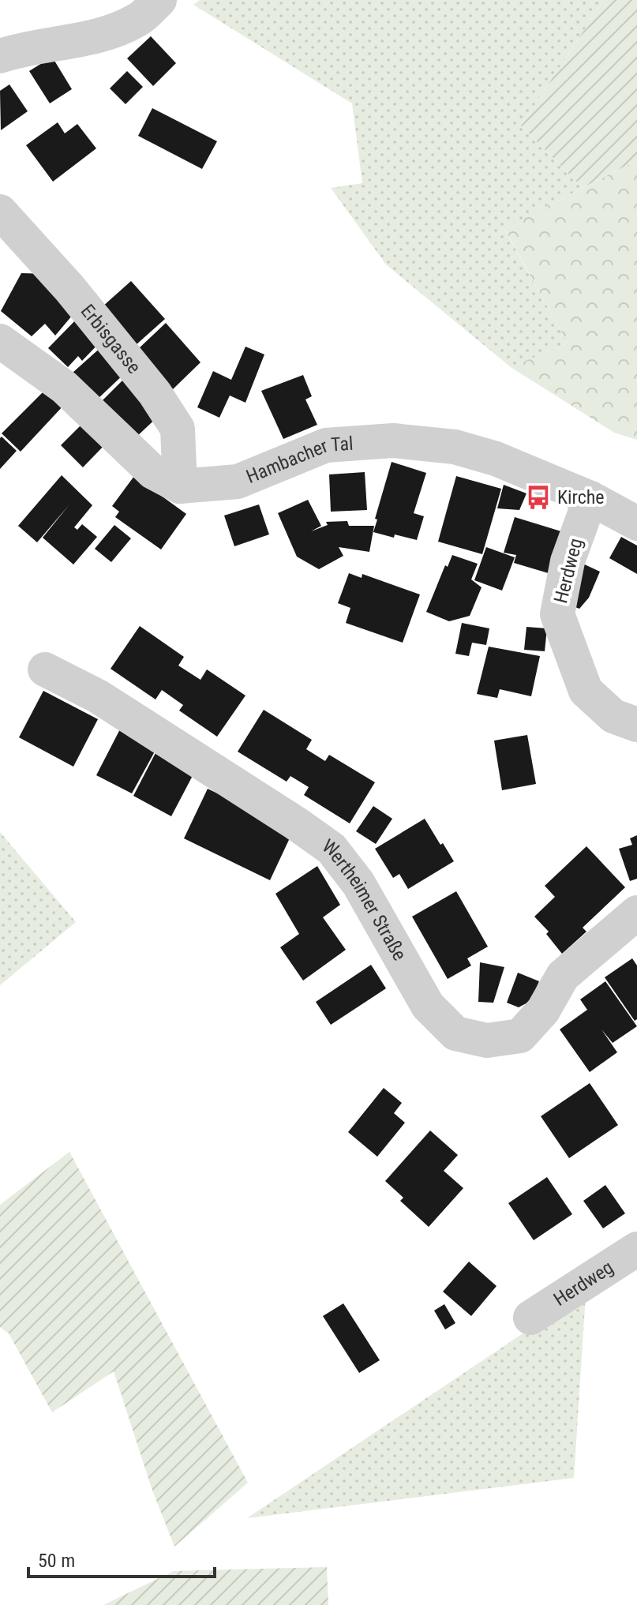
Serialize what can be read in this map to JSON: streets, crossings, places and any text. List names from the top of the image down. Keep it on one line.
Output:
{"streets":{"street":["Erbisgasse","Hambacher Tal","Herdweg","Wertheimer Straße"]},"crossings":[["Erbisgasse","Hambacher Tal"],["Hambacher Tal","Herdweg"]],"places":{"bus stop":["Kirche"]},"scale_bar":"50 m"}
